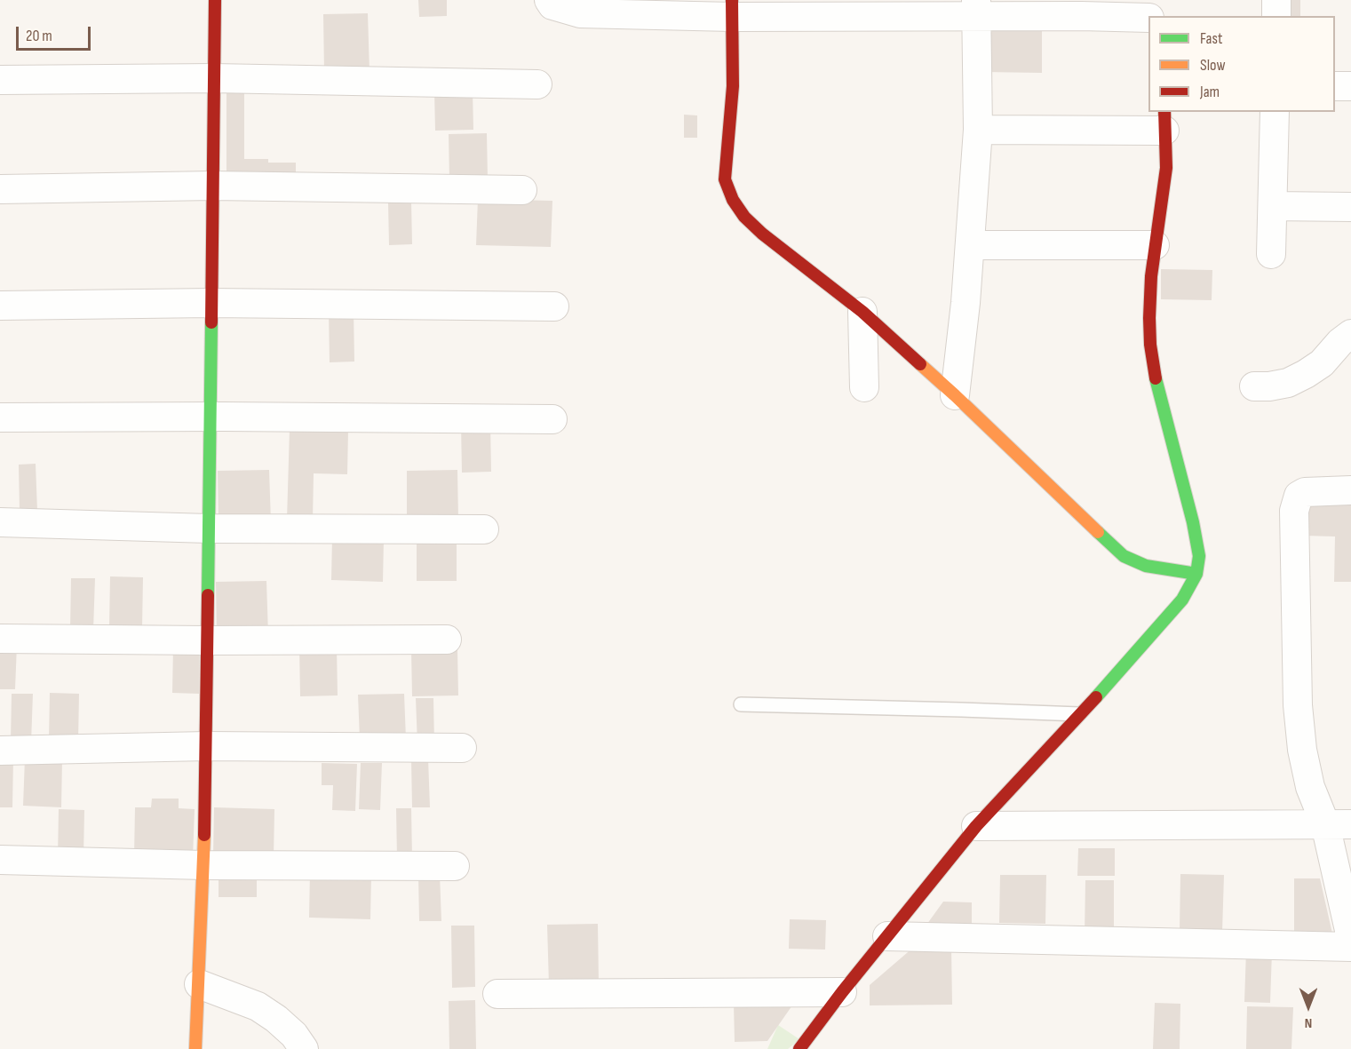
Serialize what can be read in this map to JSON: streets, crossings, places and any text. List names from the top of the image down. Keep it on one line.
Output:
{"legend":["Fast","Slow","Jam"],"scale_bar":"20 m","north":"bottom"}
